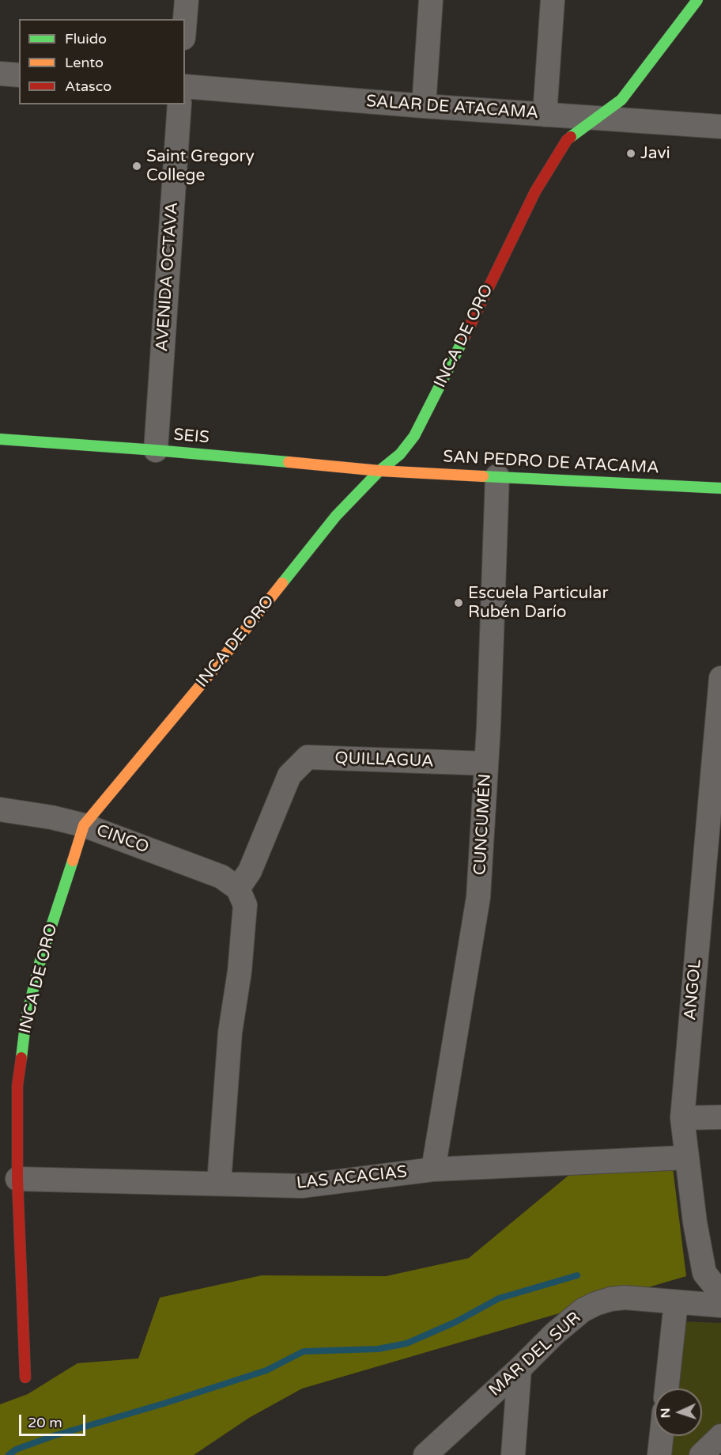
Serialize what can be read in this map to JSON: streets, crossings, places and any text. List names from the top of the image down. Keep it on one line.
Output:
{"streets":{"street":["SALAR DE ATACAMA","AVENIDA OCTAVA","INCA DE ORO","SEIS","SAN PEDRO DE ATACAMA","QUILLAGUA","CUNCUMÉN","CINCO","ANGOL","LAS ACACIAS","MAR DEL SUR"]},"crossings":[["SALAR DE ATACAMA","INCA DE ORO"],["AVENIDA OCTAVA","SEIS"],["INCA DE ORO","SEIS"],["INCA DE ORO","SAN PEDRO DE ATACAMA"],["INCA DE ORO","CINCO"],["INCA DE ORO","LAS ACACIAS"],["SEIS","SAN PEDRO DE ATACAMA"],["SAN PEDRO DE ATACAMA","CUNCUMÉN"],["QUILLAGUA","CUNCUMÉN"],["QUILLAGUA","CINCO"],["CUNCUMÉN","LAS ACACIAS"],["ANGOL","LAS ACACIAS"]],"places":["Javi","Saint Gregory College","Escuela Particular Rubén Darío"],"legend":["Fluido","Lento","Atasco"],"scale_bar":"20 m","north":"left"}
